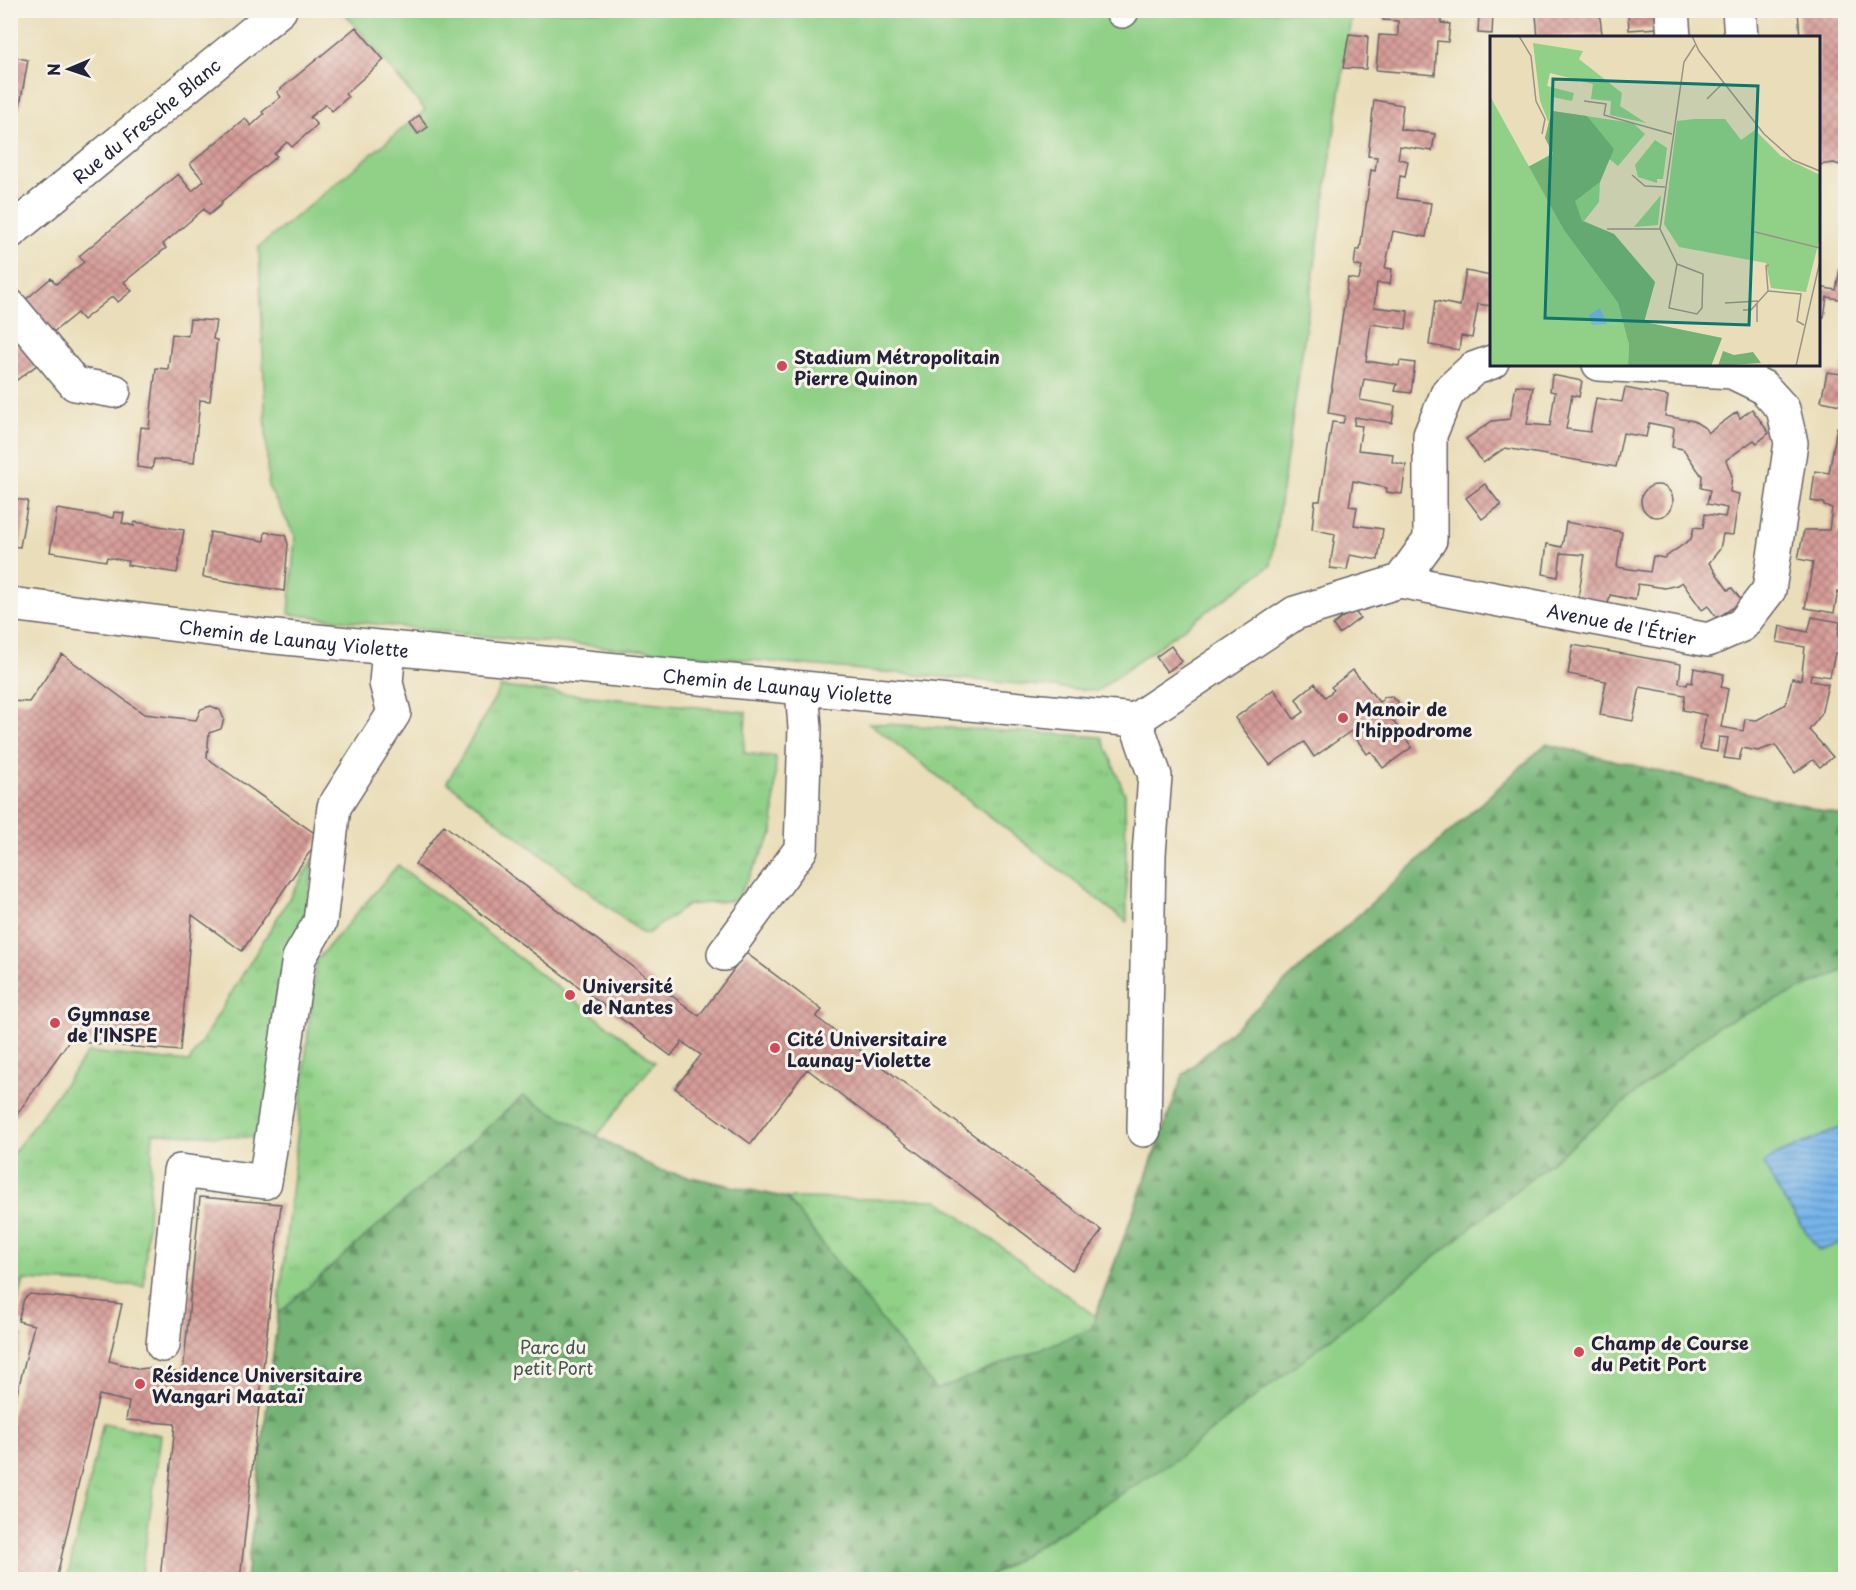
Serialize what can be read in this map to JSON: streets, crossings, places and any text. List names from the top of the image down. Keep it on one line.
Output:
{"streets":{"street":["Rue du Fresche Blanc","Avenue de l'Étrier","Chemin de Launay Violette"]},"crossings":[["Avenue de l'Étrier","Chemin de Launay Violette"]],"parks":["Parc du petit Port"],"places":["Stadium Métropolitain Pierre Quinon","Manoir de l'hippodrome","Université de Nantes","Gymnase de l'INSPE","Cité Universitaire Launay-Violette","Champ de Course du Petit Port","Résidence Universitaire Wangari Maataï"],"north":"left"}
